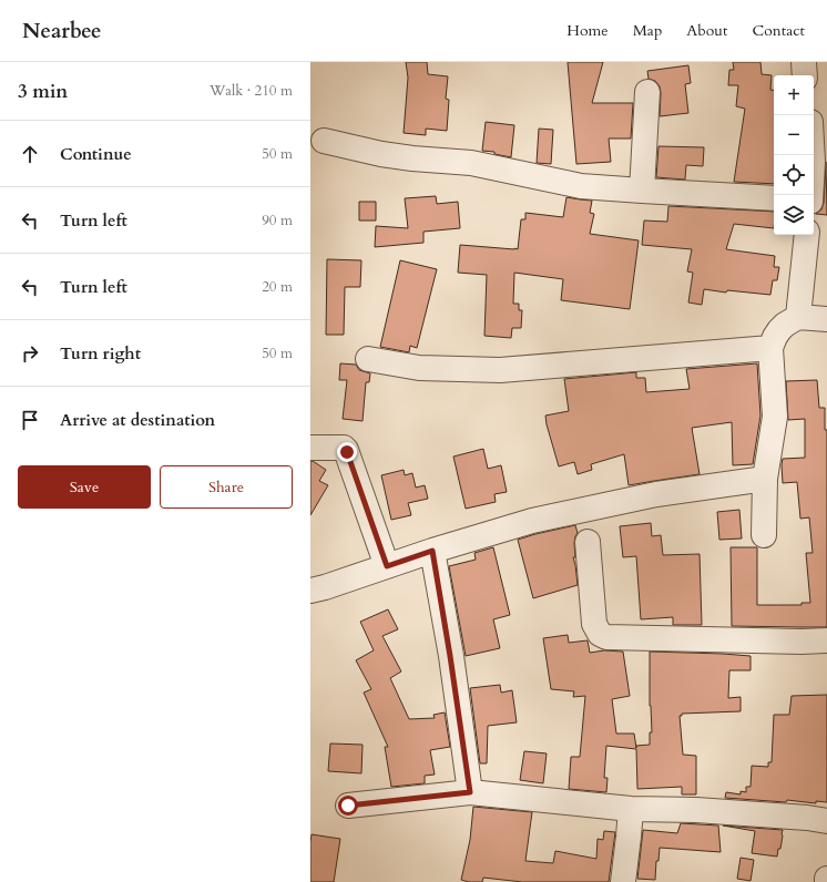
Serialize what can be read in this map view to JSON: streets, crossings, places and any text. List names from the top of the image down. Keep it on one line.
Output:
{"page":{"header":"Nearbee","nav":["Home","Map","About","Contact"],"heading":["3 min","Walk · 210 m"],"map_buttons":["+","−"],"list":[["Continue","50 m"],["Turn left","90 m"],["Turn left","20 m"],["Turn right","50 m"],"Arrive at destination"],"buttons":["Save","Share"]}}
